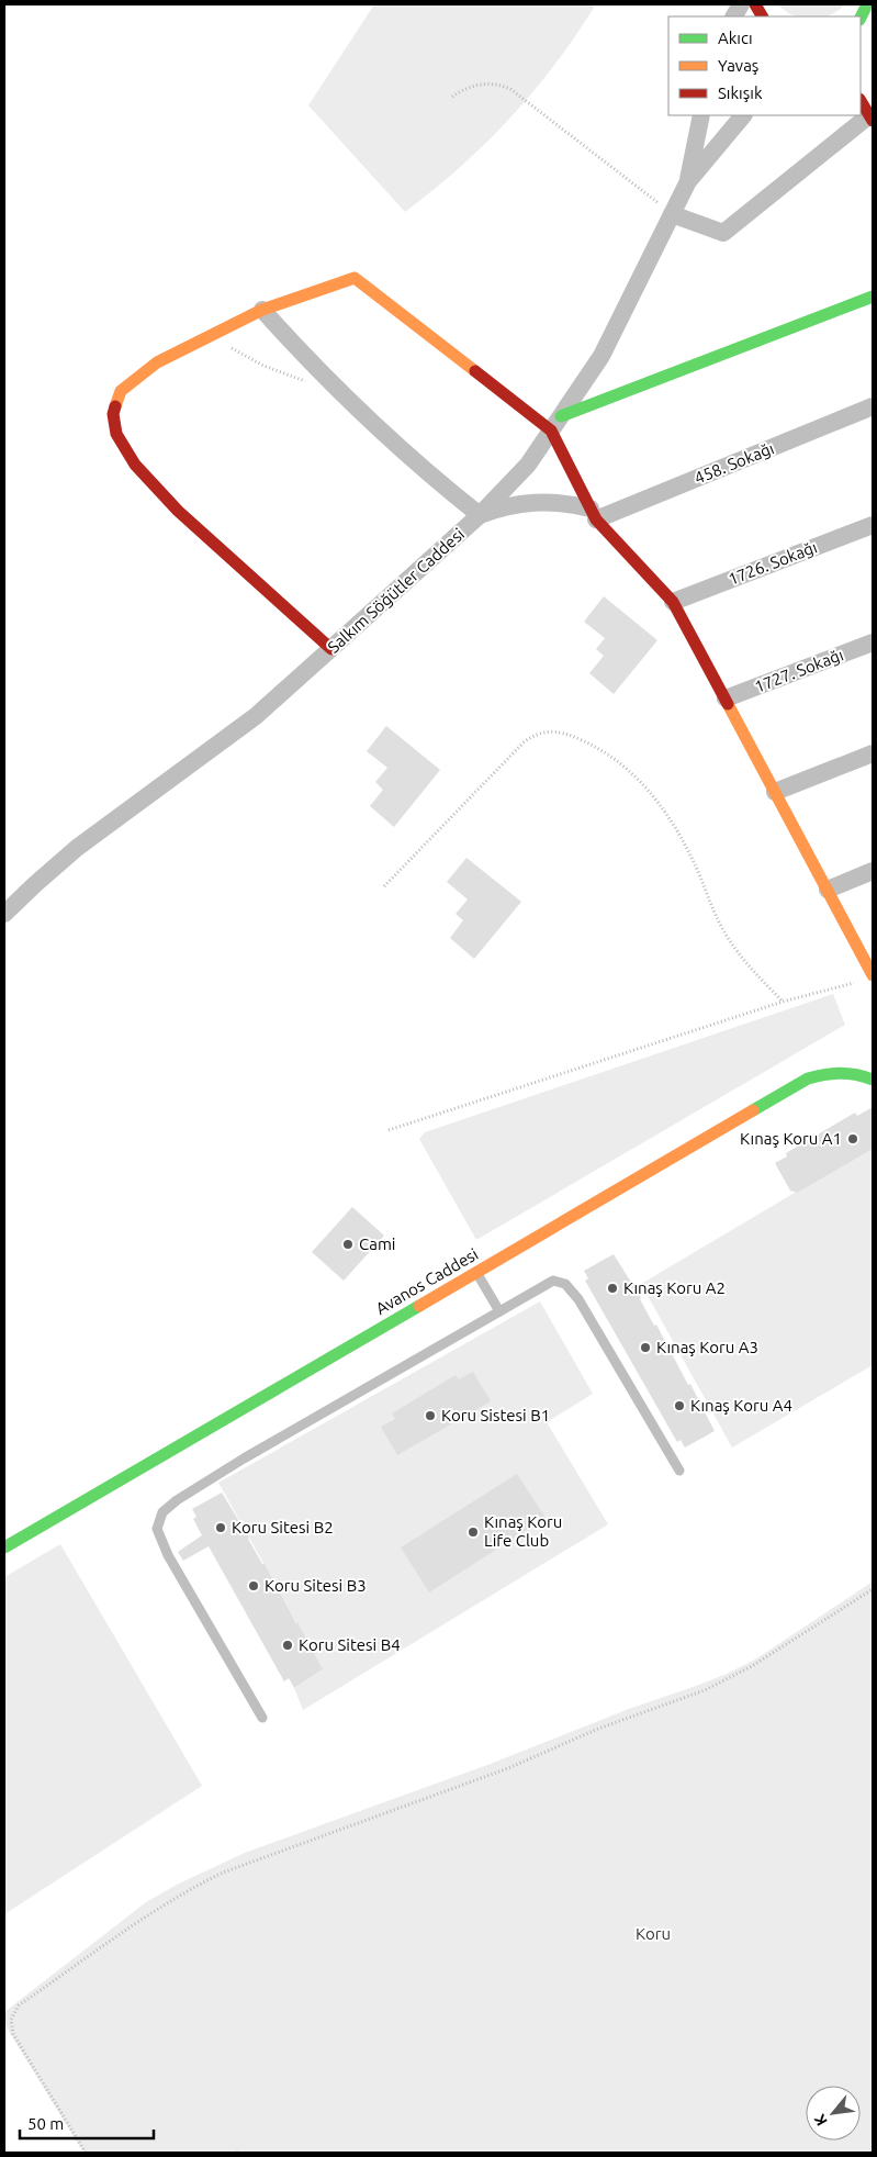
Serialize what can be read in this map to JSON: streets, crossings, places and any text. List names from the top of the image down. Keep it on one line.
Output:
{"streets":{"street":["458. Sokağı","1726. Sokağı","Salkım Söğütler Caddesi","1727. Sokağı","Avanos Caddesi"]},"parks":["Koru"],"places":["Kınaş Koru A1","Cami","Kınaş Koru A2","Kınaş Koru A3","Kınaş Koru A4","Koru Sistesi B1","Koru Sitesi B2","Kınaş Koru Life Club","Koru Sitesi B3","Koru Sitesi B4"],"legend":["Akıcı","Yavaş","Sıkışık"],"scale_bar":"50 m","north":"bottom left"}
